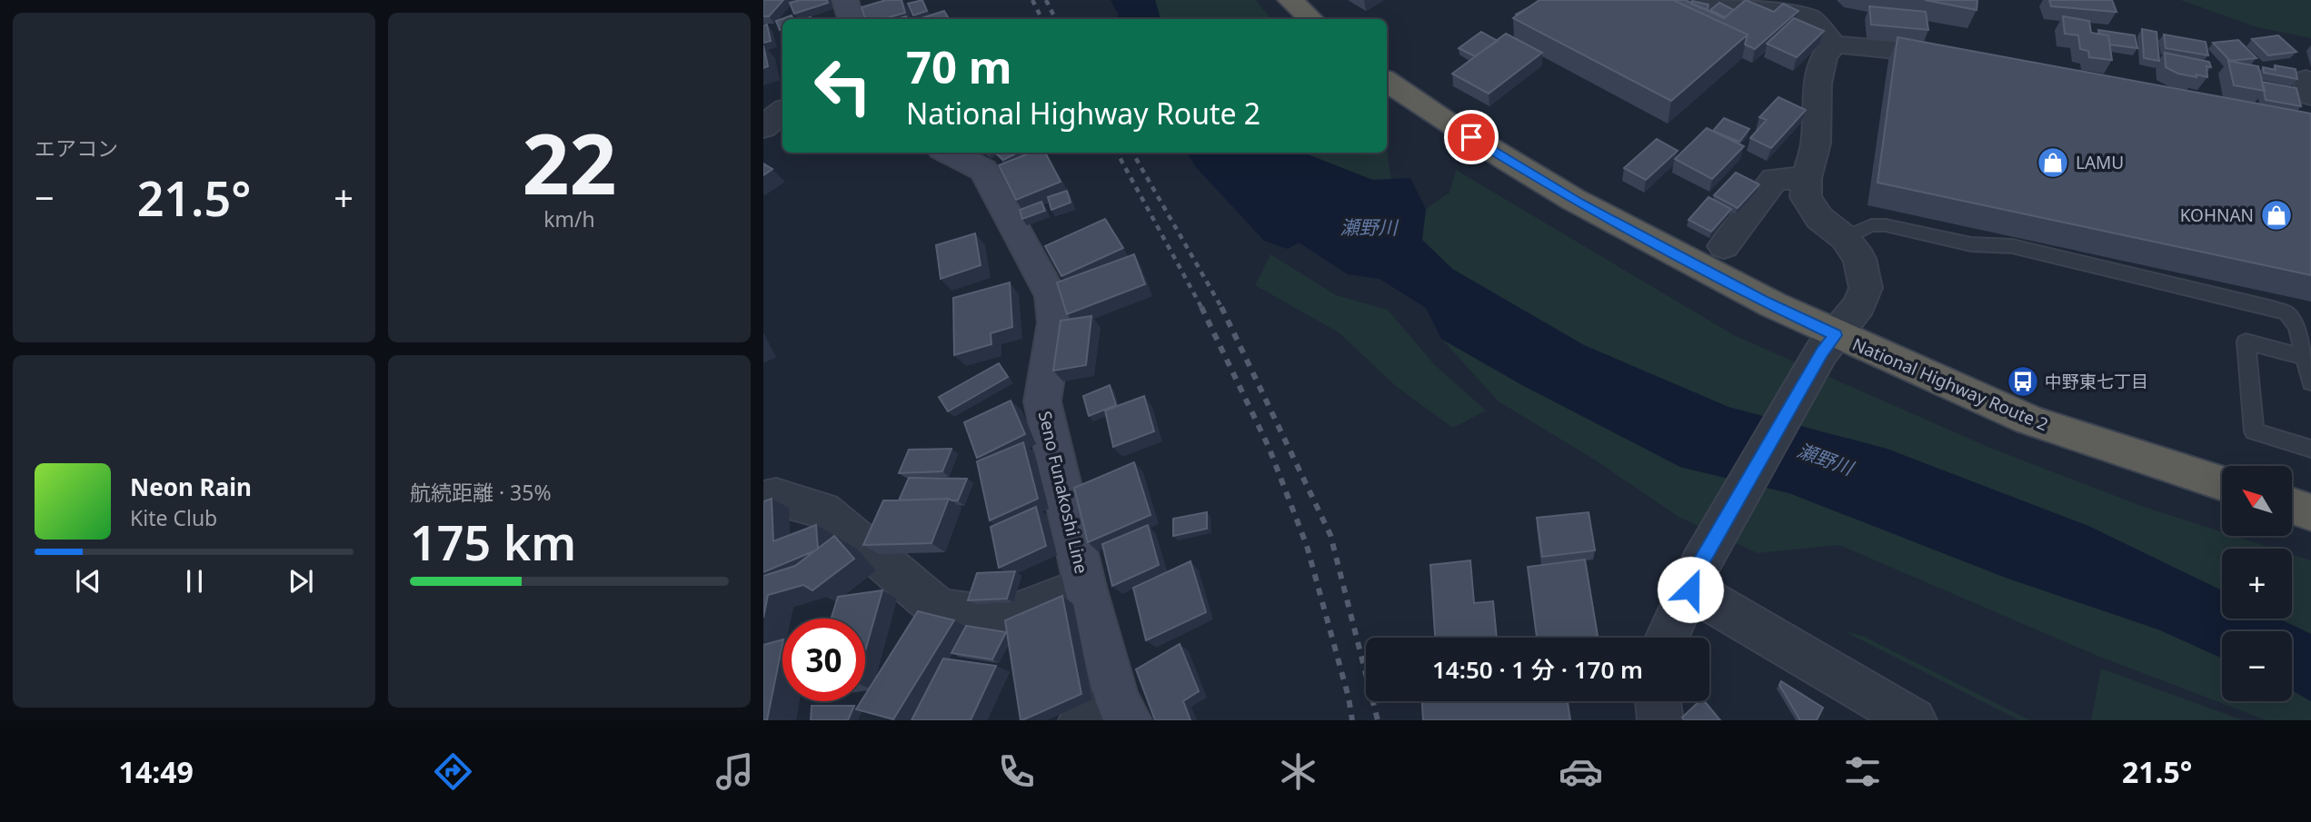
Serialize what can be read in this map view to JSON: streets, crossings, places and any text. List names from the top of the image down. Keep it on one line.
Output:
{"streets":{"highway":["National Highway Route 2"],"main road":["Seno Funakoshi Line"]},"water":["瀬野川"],"places":{"shop":["LAMU","KOHNAN"],"bus stop":["中野東七丁目"]},"north":"top left","page":{"tile":["エアコン",["22","km/h"],["航続距離 · 35%","175 km"]],"turn":["70 m","National Highway Route 2"],"heat":["−","21.5°","+"],"song":["Neon Rain","Kite Club"],"map_buttons":["+","−"],"limit":"30","trip":"14:50 · 1 分 · 170 m","tabs":["14:49","21.5°"]}}
